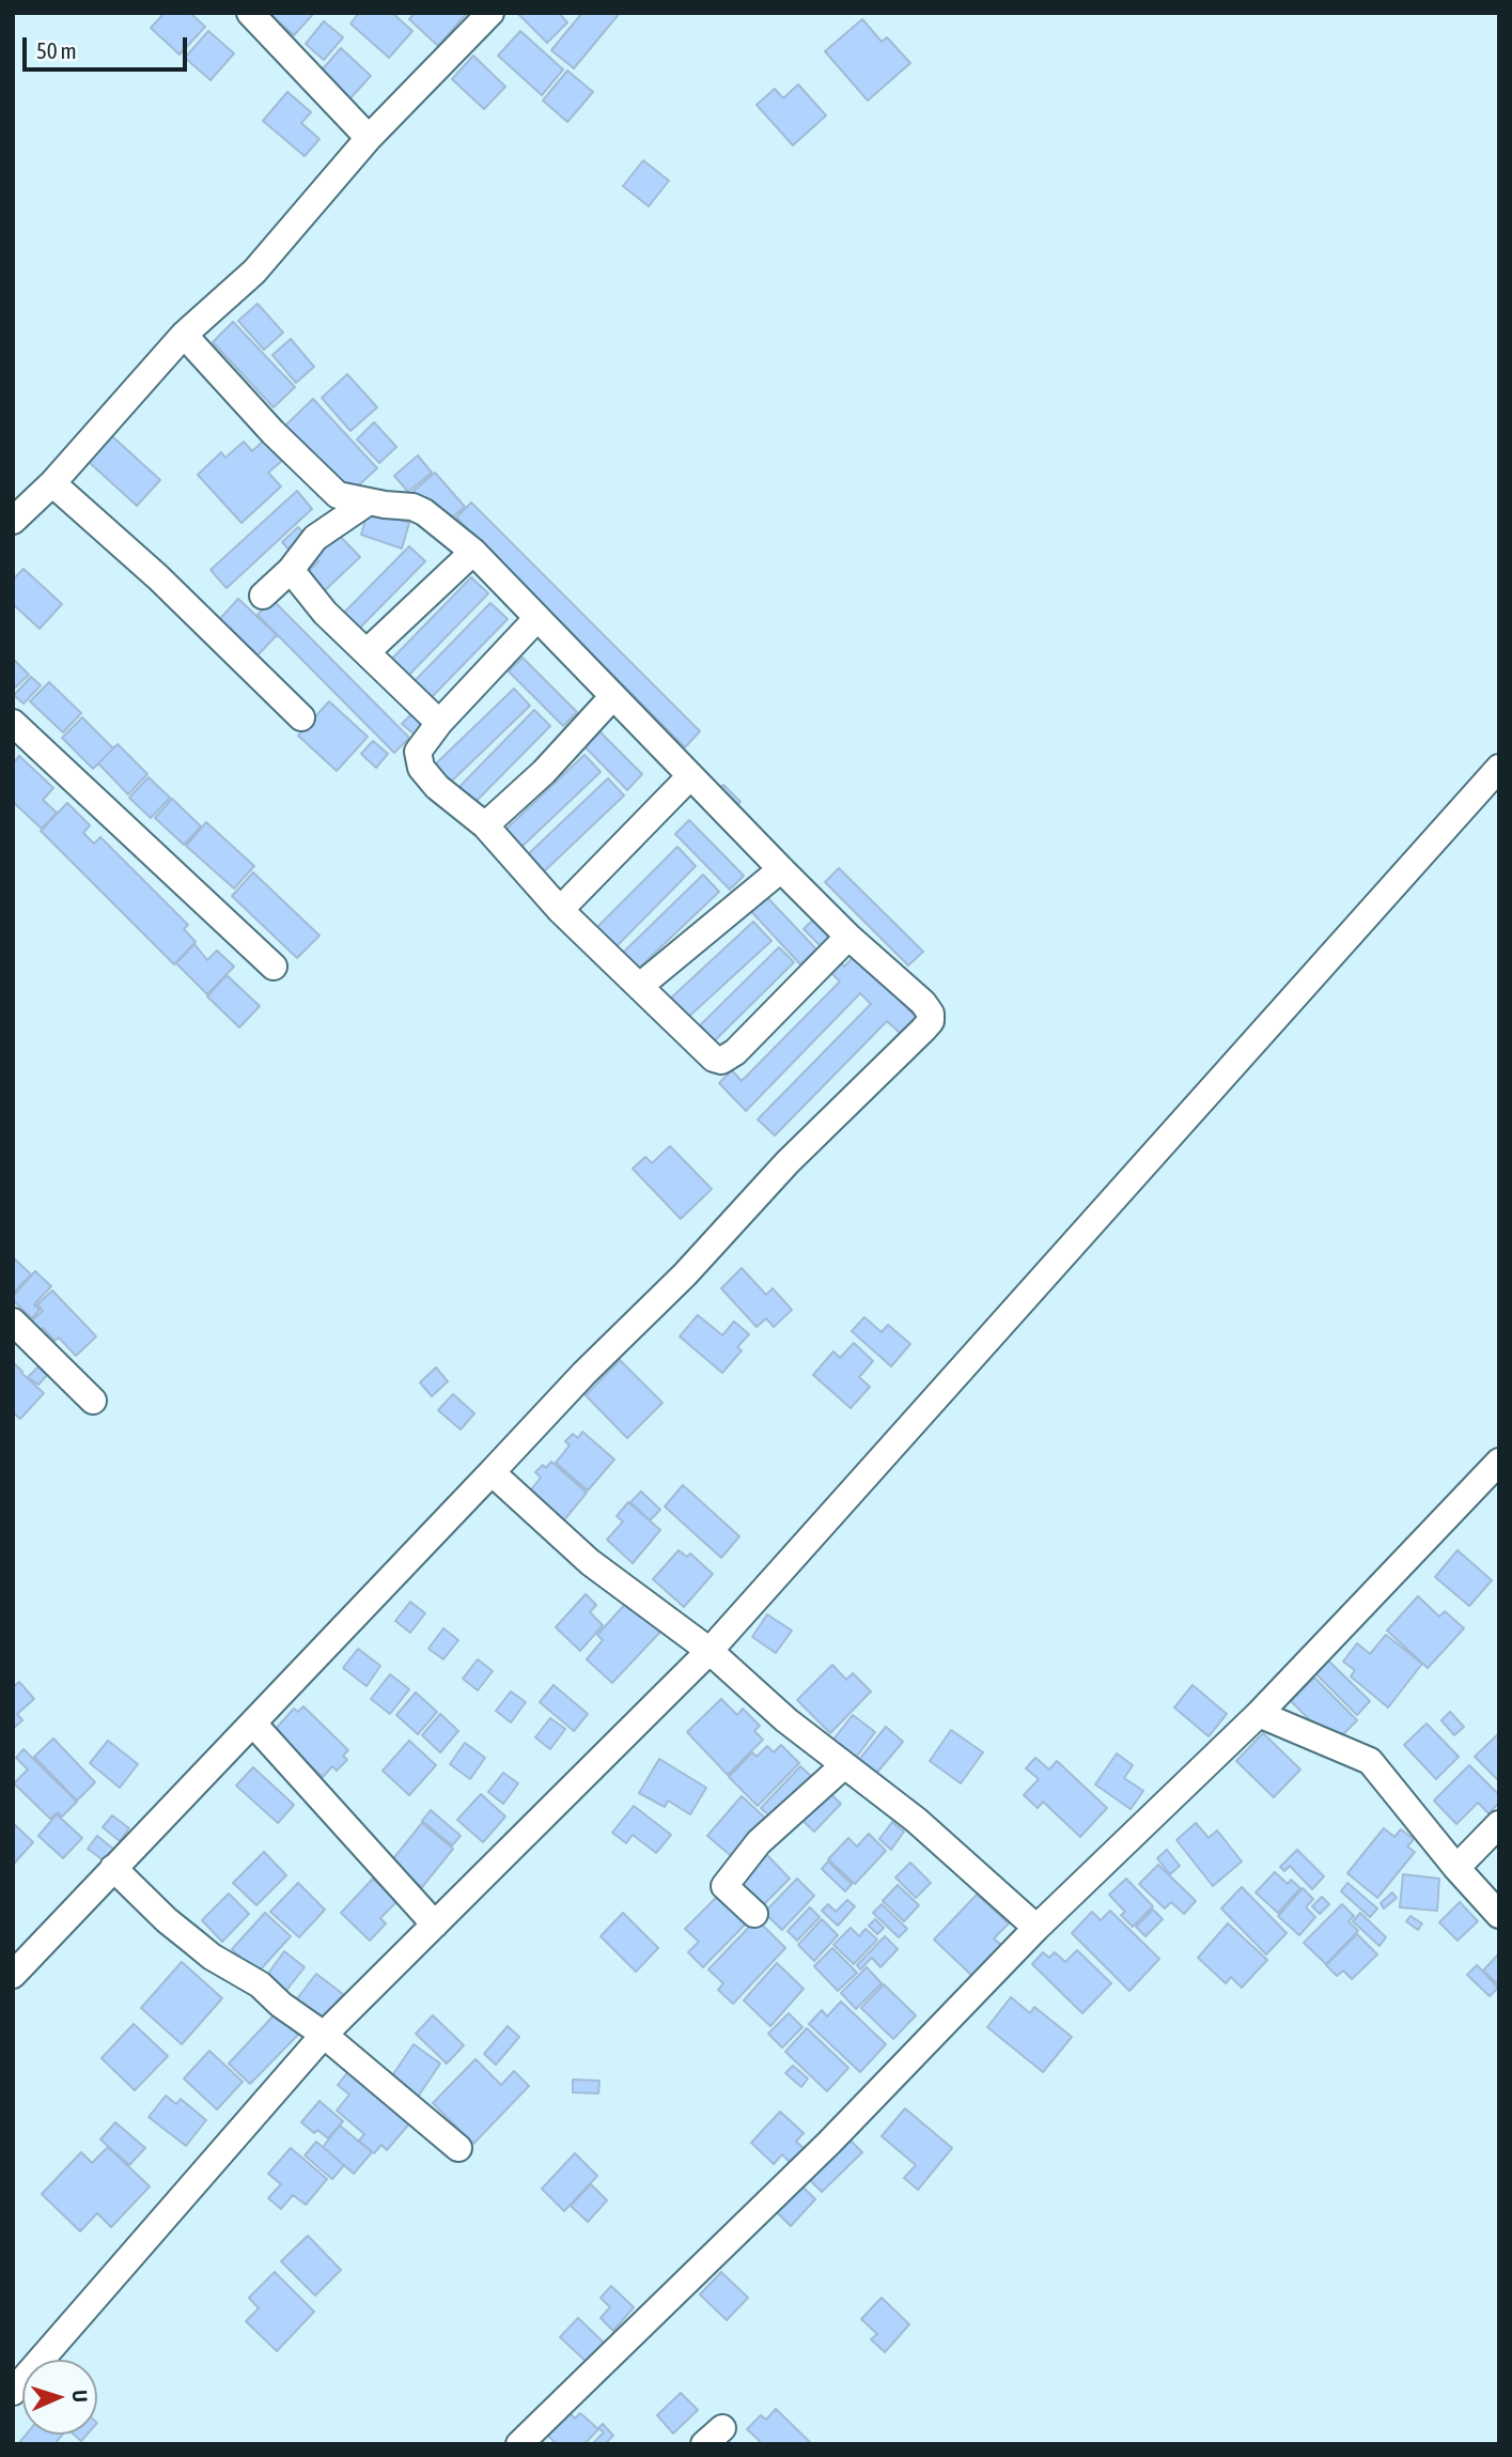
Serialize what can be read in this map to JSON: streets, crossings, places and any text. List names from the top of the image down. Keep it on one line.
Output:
{"scale_bar":"50 m","north":"right"}
